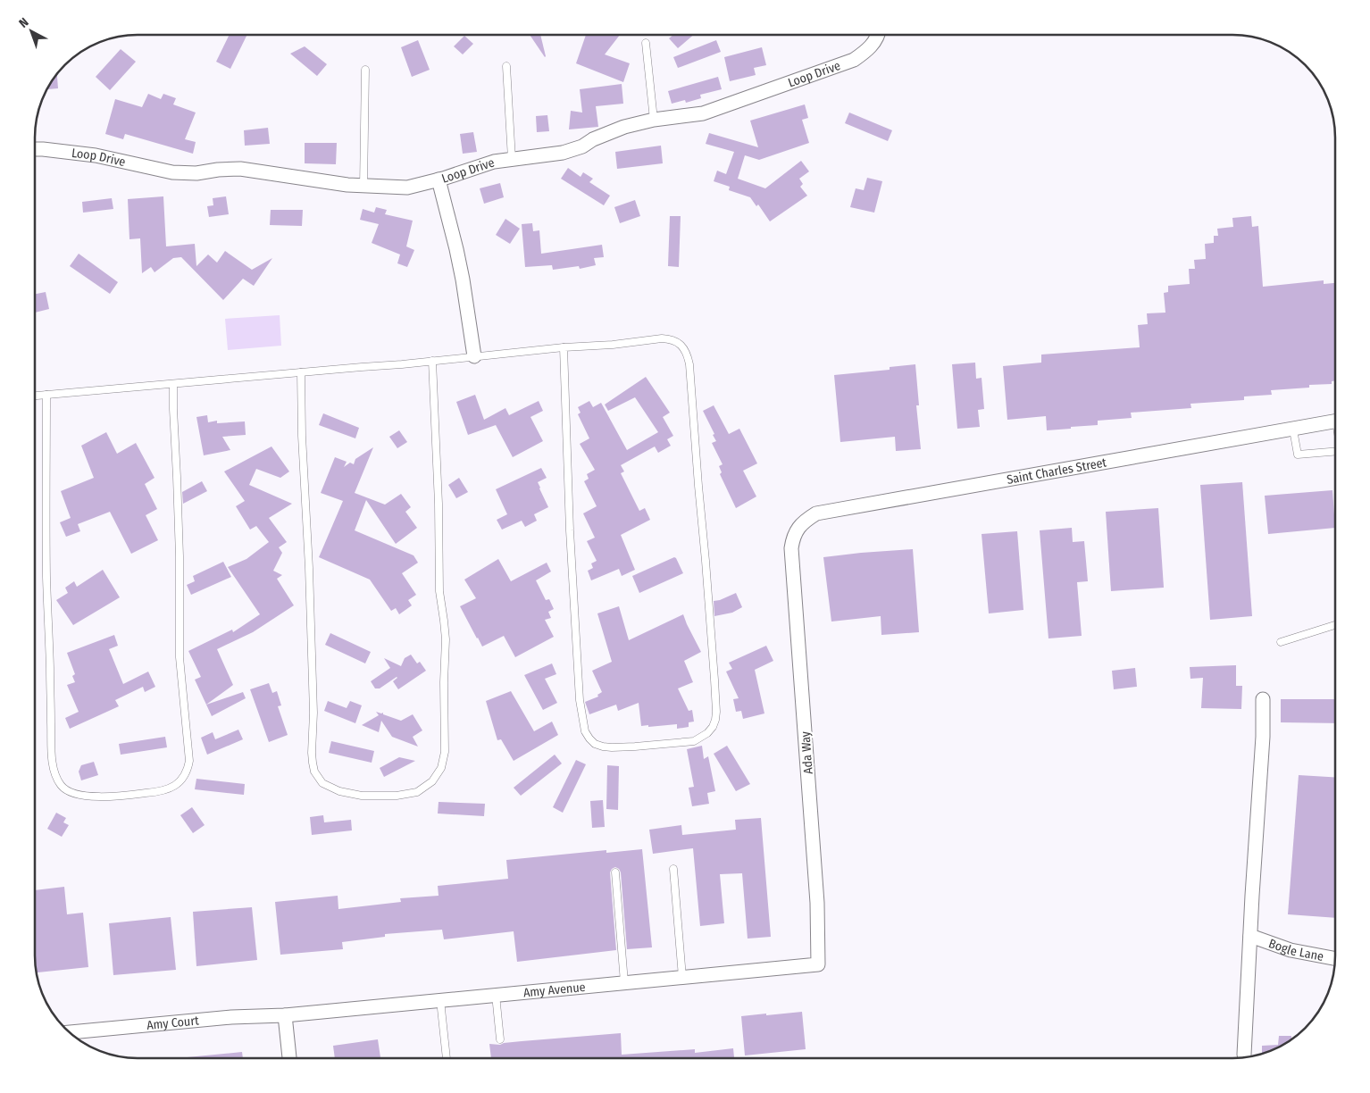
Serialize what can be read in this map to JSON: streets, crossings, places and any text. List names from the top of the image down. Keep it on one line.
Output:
{"streets":{"street":["Loop Drive","Saint Charles Street","Ada Way","Bogle Lane","Amy Avenue","Amy Court"]},"crossings":[["Saint Charles Street","Ada Way"],["Ada Way","Amy Avenue"],["Amy Avenue","Amy Court"]],"north":"top left"}
